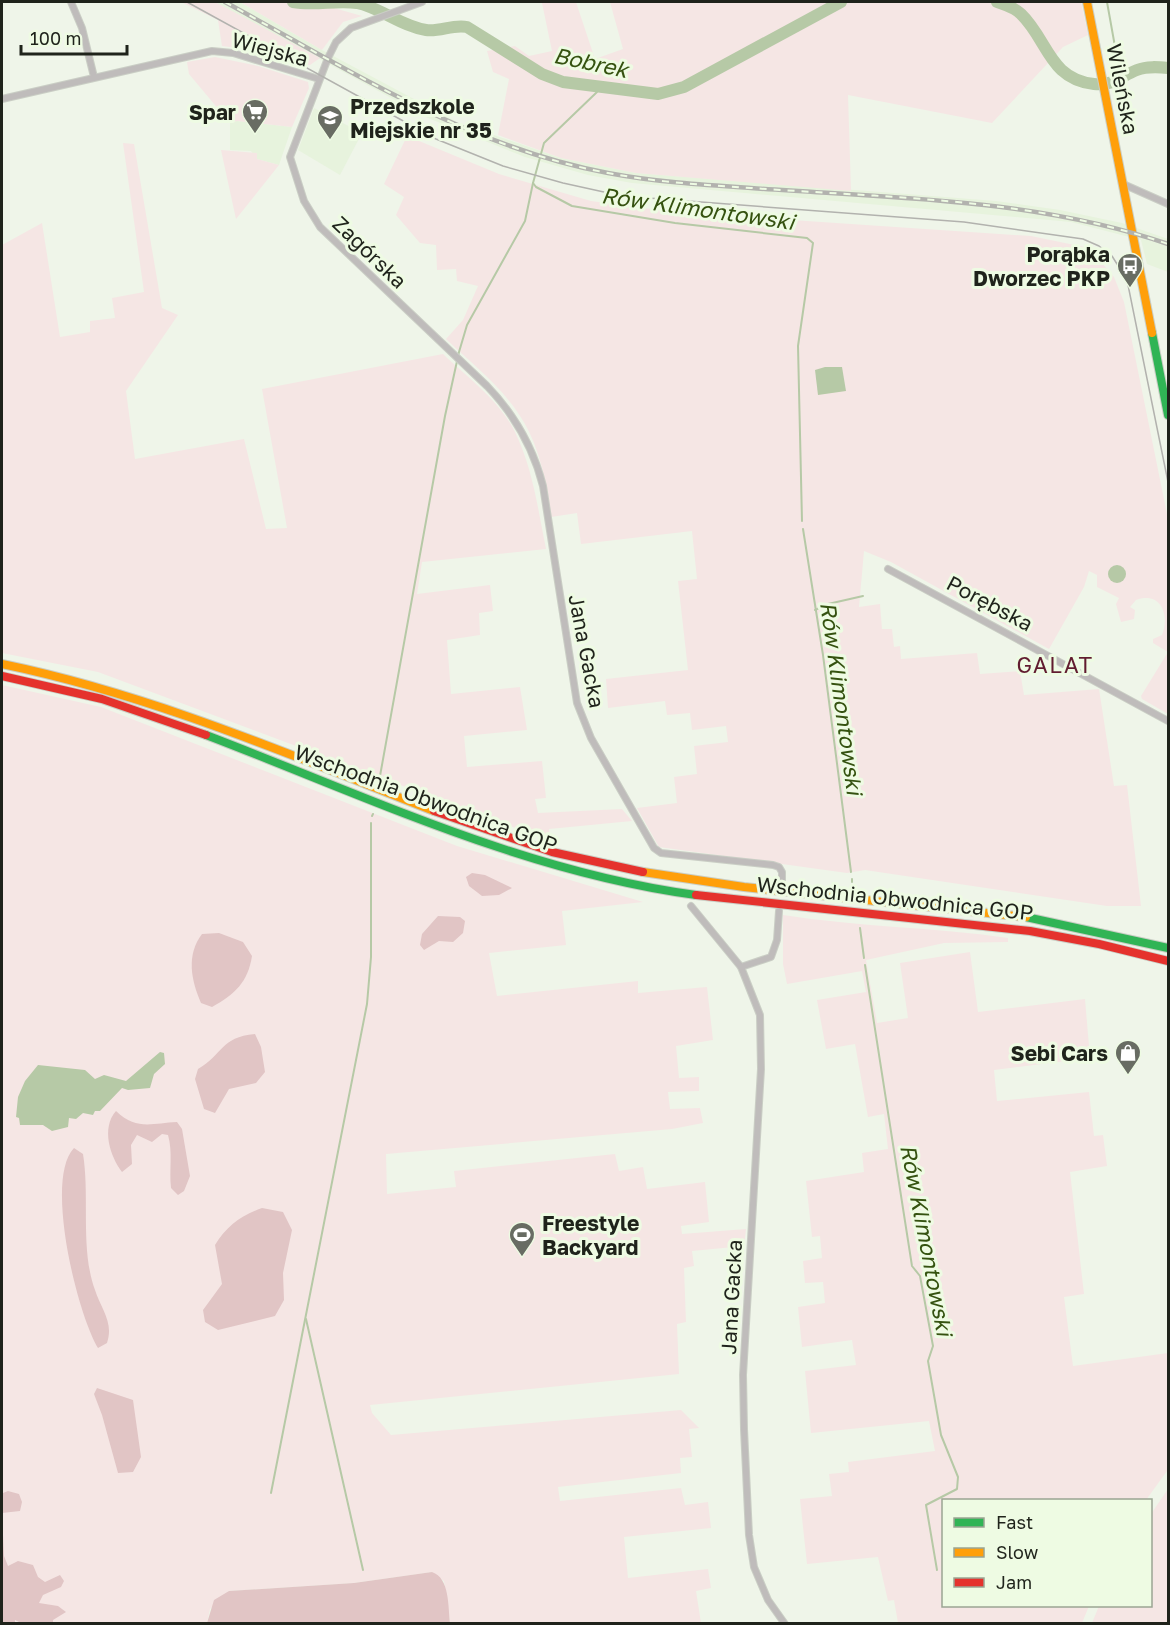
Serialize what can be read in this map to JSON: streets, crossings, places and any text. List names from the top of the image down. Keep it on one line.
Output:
{"streets":{"main road":["Wileńska","Wschodnia Obwodnica GOP"],"street":["Wiejska","Zagórska","Porębska","Jana Gacka"]},"crossings":[["Wiejska","Zagórska"],["Zagórska","Jana Gacka"]],"districts":["GALAT"],"water":["Bobrek","Rów Klimontowski"],"places":{"supermarket":["Spar"],"school or university":["Przedszkole Miejskie nr 35"],"bus stop":["Porąbka Dworzec PKP"],"shop":["Sebi Cars"],"sports":["Freestyle Backyard"]},"legend":["Fast","Slow","Jam"],"scale_bar":"100 m"}
